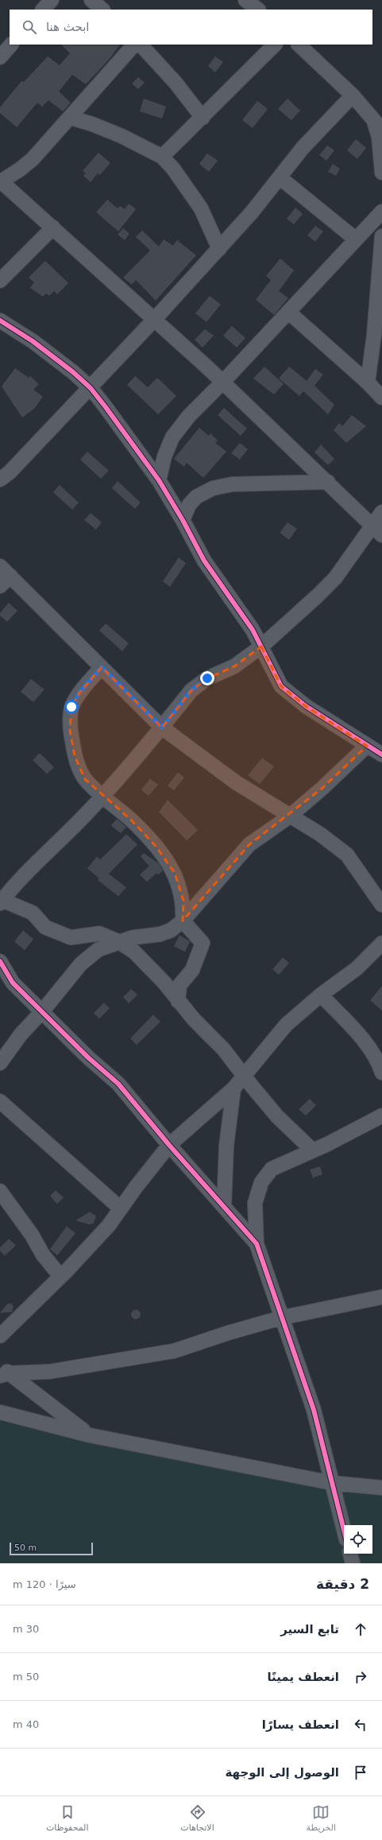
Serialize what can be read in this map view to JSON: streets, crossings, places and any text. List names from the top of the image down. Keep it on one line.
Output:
{"scale_bar":"50 m","page":{"search":"ابحث هنا","scale":"50 m","heading":["2 دقيقة","سيرًا · 120 m"],"list":[["تابع السير","30 m"],["انعطف يمينًا","50 m"],["انعطف يسارًا","40 m"],"الوصول إلى الوجهة"],"nav":["الخريطة","الاتجاهات","المحفوظات"]}}
